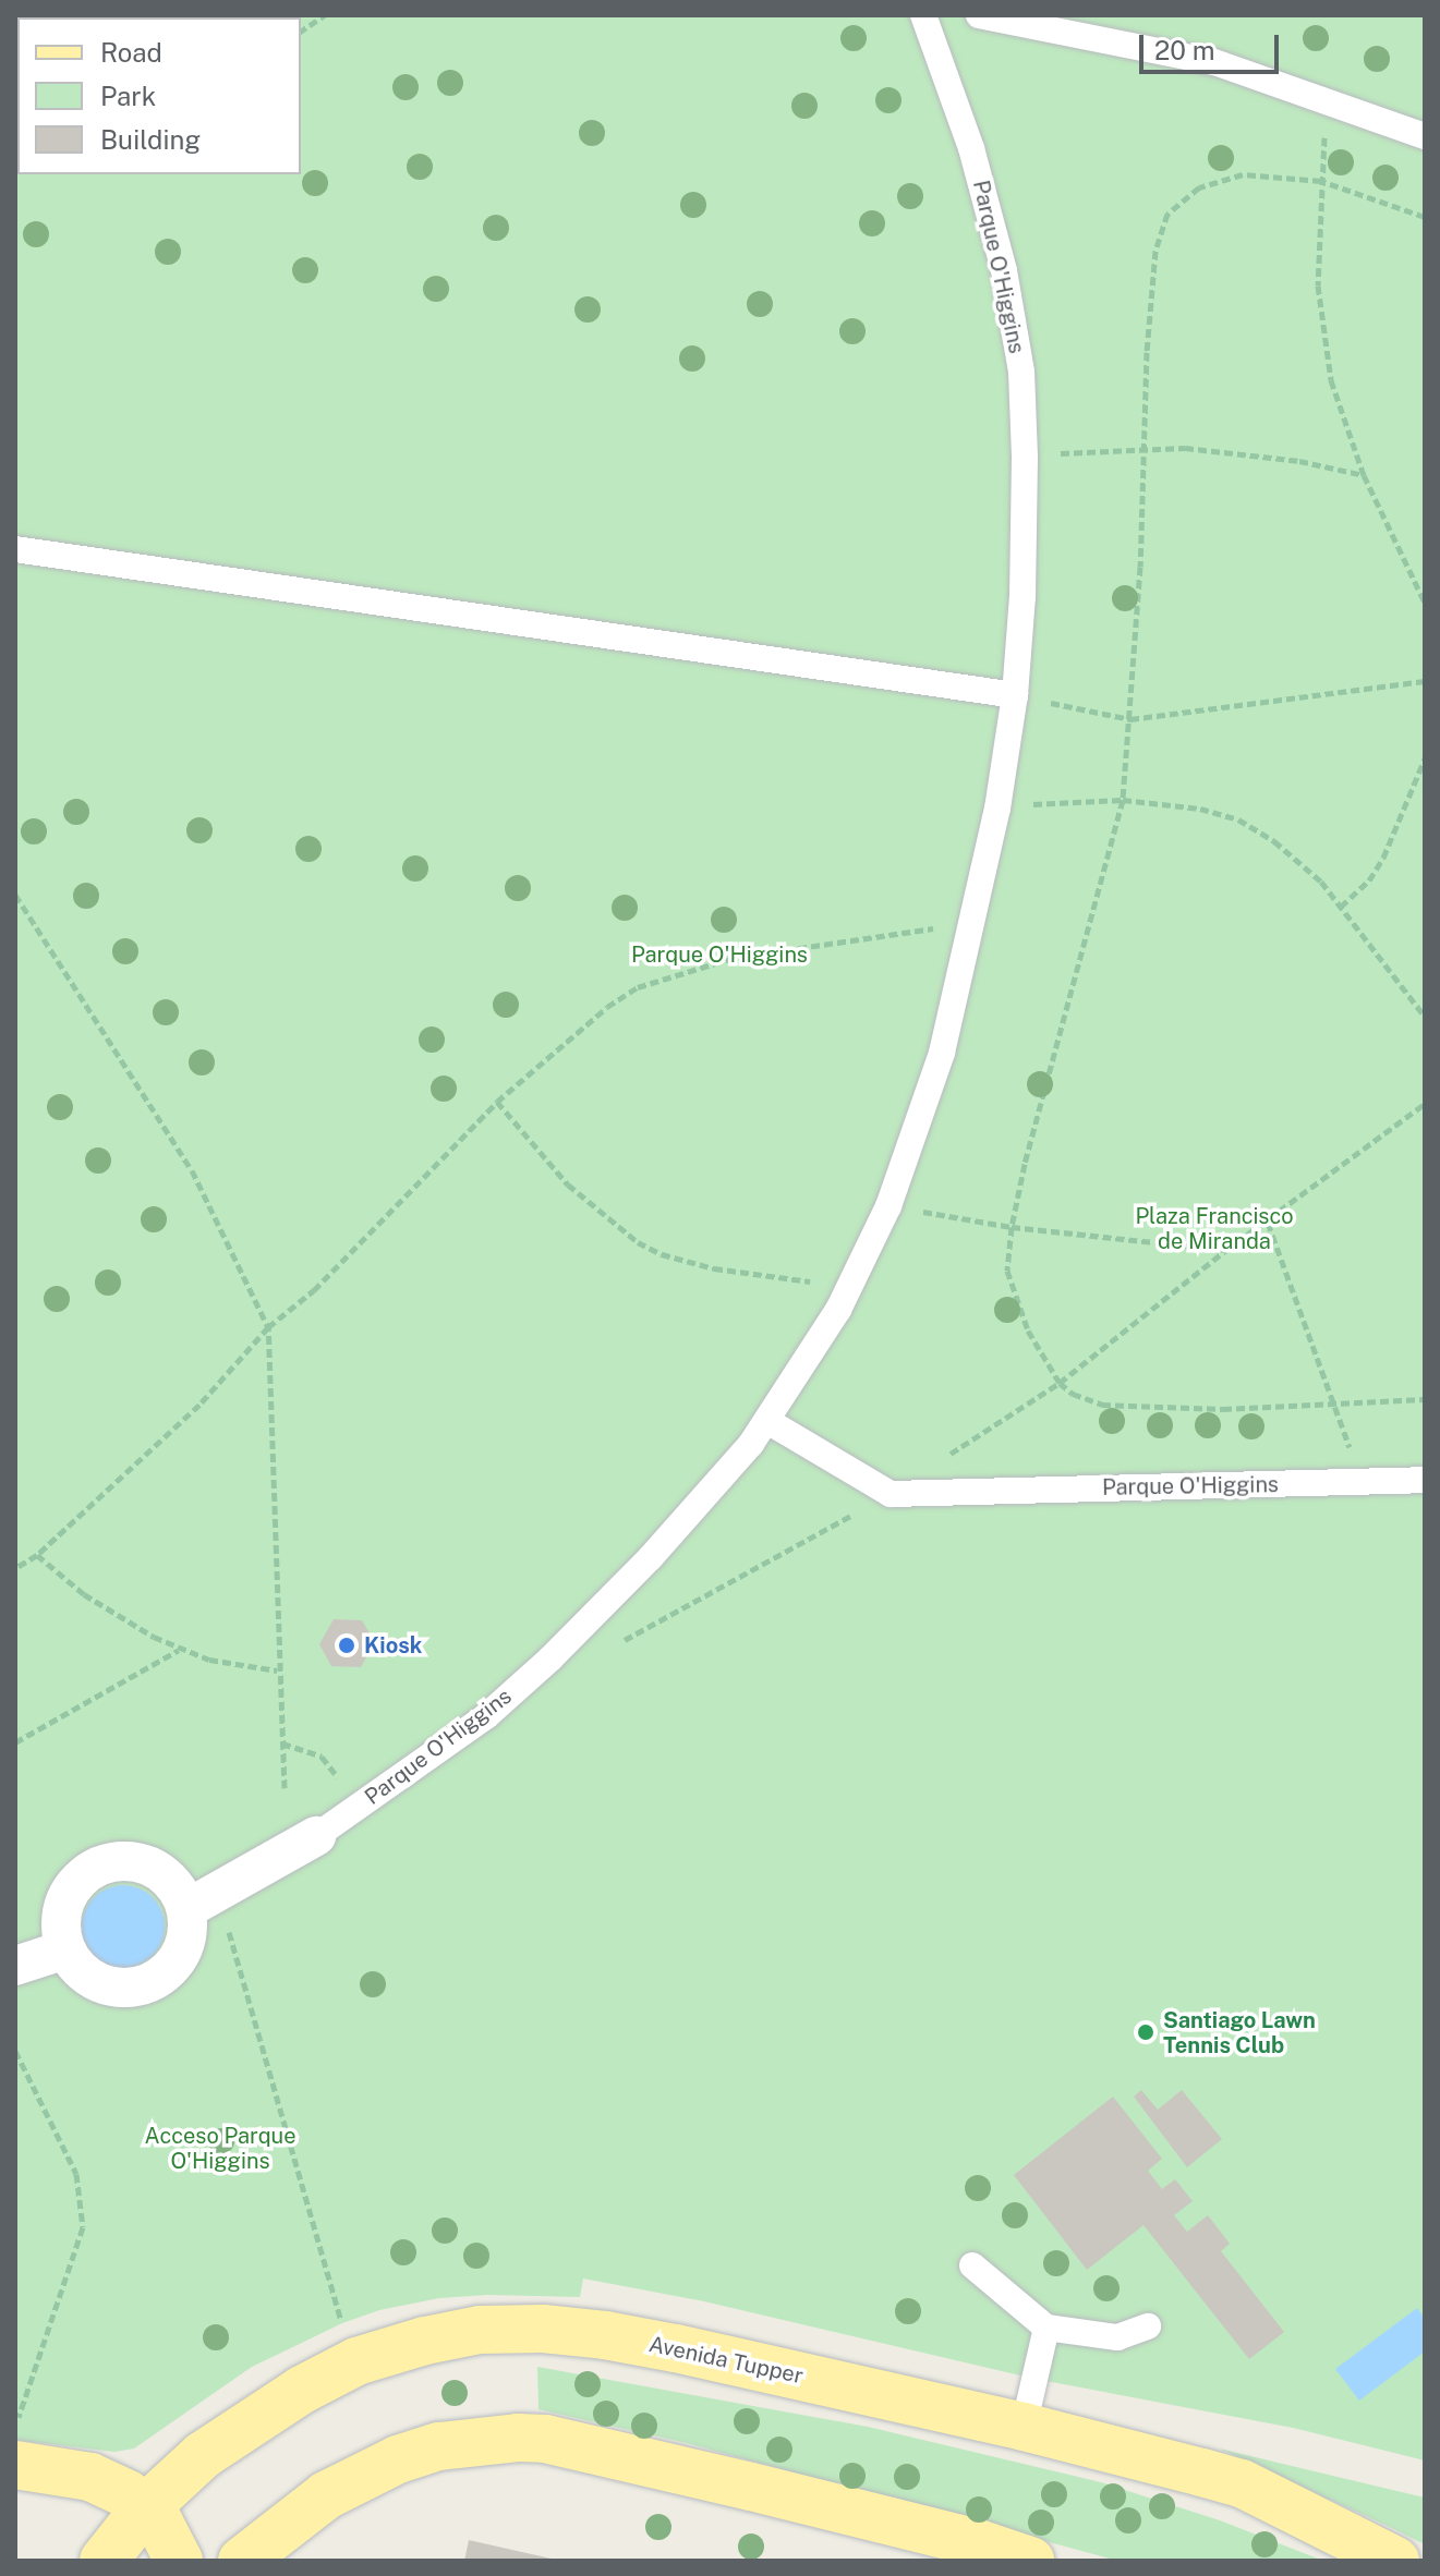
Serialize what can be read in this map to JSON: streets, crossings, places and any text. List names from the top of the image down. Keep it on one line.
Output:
{"streets":{"main road":["Avenida Tupper"],"lane":["Parque O'Higgins"]},"parks":["Parque O'Higgins","Plaza Francisco de Miranda","Acceso Parque O'Higgins"],"places":["Kiosk","Santiago Lawn Tennis Club"],"legend":["Road","Park","Building"],"scale_bar":"20 m"}
